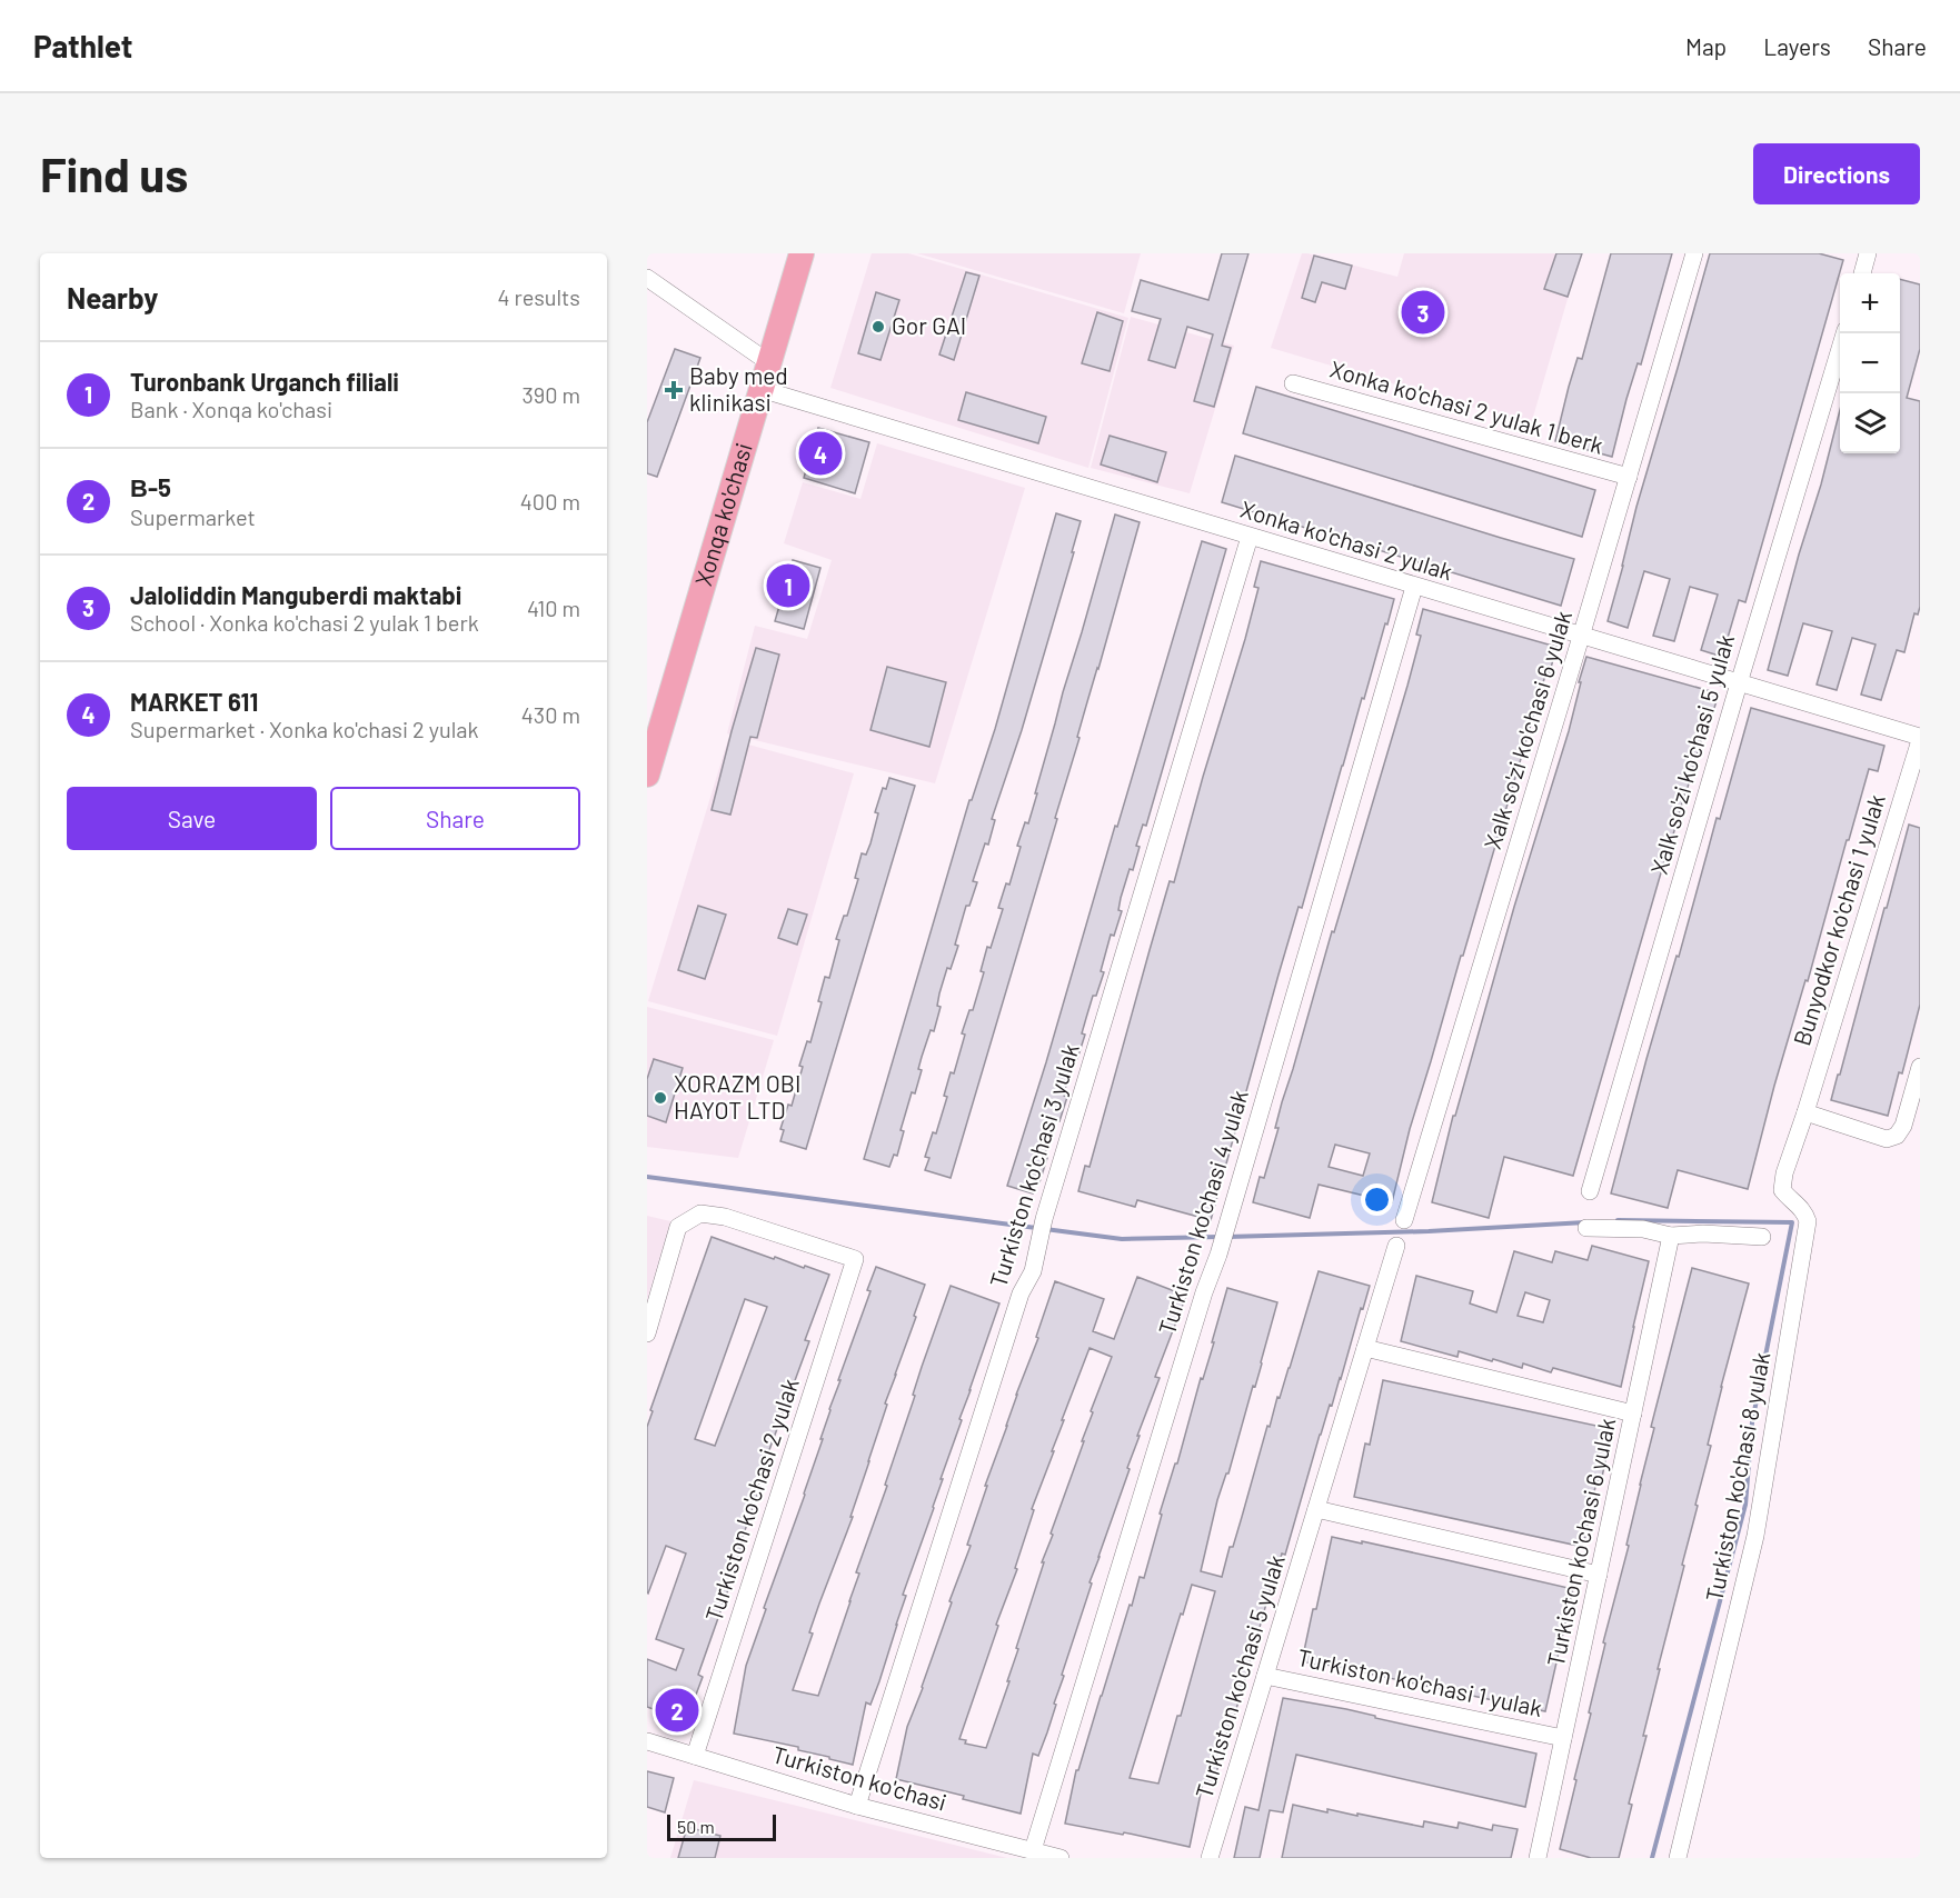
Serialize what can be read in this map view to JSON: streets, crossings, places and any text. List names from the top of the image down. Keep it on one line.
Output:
{"streets":{"main road":["Xonqa ko'chasi"],"street":["Xonka ko'chasi 2 yulak 1 berk","Xonka ko'chasi 2 yulak","Xalk so'zi ko'chasi 6 yulak","Xalk so'zi ko'chasi 5 yulak","Bunyodkor ko'chasi 1 yulak","Turkiston ko'chasi 3 yulak","Turkiston ko'chasi 4 yulak","Turkiston ko'chasi 8 yulak","Turkiston ko'chasi 2 yulak","Turkiston ko'chasi 6 yulak","Turkiston ko'chasi 5 yulak","Turkiston ko'chasi 1 yulak","Turkiston ko'chasi"]},"crossings":[["Xonka ko'chasi 2 yulak 1 berk","Xalk so'zi ko'chasi 6 yulak"],["Xonqa ko'chasi","Xonka ko'chasi 2 yulak"],["Xonka ko'chasi 2 yulak","Xalk so'zi ko'chasi 6 yulak"],["Xonka ko'chasi 2 yulak","Xalk so'zi ko'chasi 5 yulak"],["Xonka ko'chasi 2 yulak","Bunyodkor ko'chasi 1 yulak"],["Xonka ko'chasi 2 yulak","Turkiston ko'chasi 3 yulak"],["Xonka ko'chasi 2 yulak","Turkiston ko'chasi 4 yulak"],["Bunyodkor ko'chasi 1 yulak","Turkiston ko'chasi 8 yulak"],["Turkiston ko'chasi 3 yulak","Turkiston ko'chasi"],["Turkiston ko'chasi 4 yulak","Turkiston ko'chasi"],["Turkiston ko'chasi 2 yulak","Turkiston ko'chasi"],["Turkiston ko'chasi 6 yulak","Turkiston ko'chasi 1 yulak"],["Turkiston ko'chasi 5 yulak","Turkiston ko'chasi 1 yulak"]],"places":{"other":["Gor GAI","XORAZM OBI HAYOT LTD"],"health":["Baby med klinikasi"]},"scale_bar":"50 m","page":{"header":"Pathlet","nav":["Map","Layers","Share"],"buttons":["Directions",["Save","Share"]],"title":"Find us","heading":["Nearby","4 results"],"map_buttons":["+","−"],"pins":["3","4","1","2"],"list":[{"mark":"1","name":"Turonbank Urganch filiali","note":"Bank · Xonqa ko'chasi","value":"390 m"},{"mark":"2","name":"В-5","note":"Supermarket","value":"400 m"},{"mark":"3","name":"Jaloliddin Manguberdi maktabi","note":"School · Xonka ko'chasi 2 yulak 1 berk","value":"410 m"},{"mark":"4","name":"MARKET 611","note":"Supermarket · Xonka ko'chasi 2 yulak","value":"430 m"}],"scale":"50 m"}}
